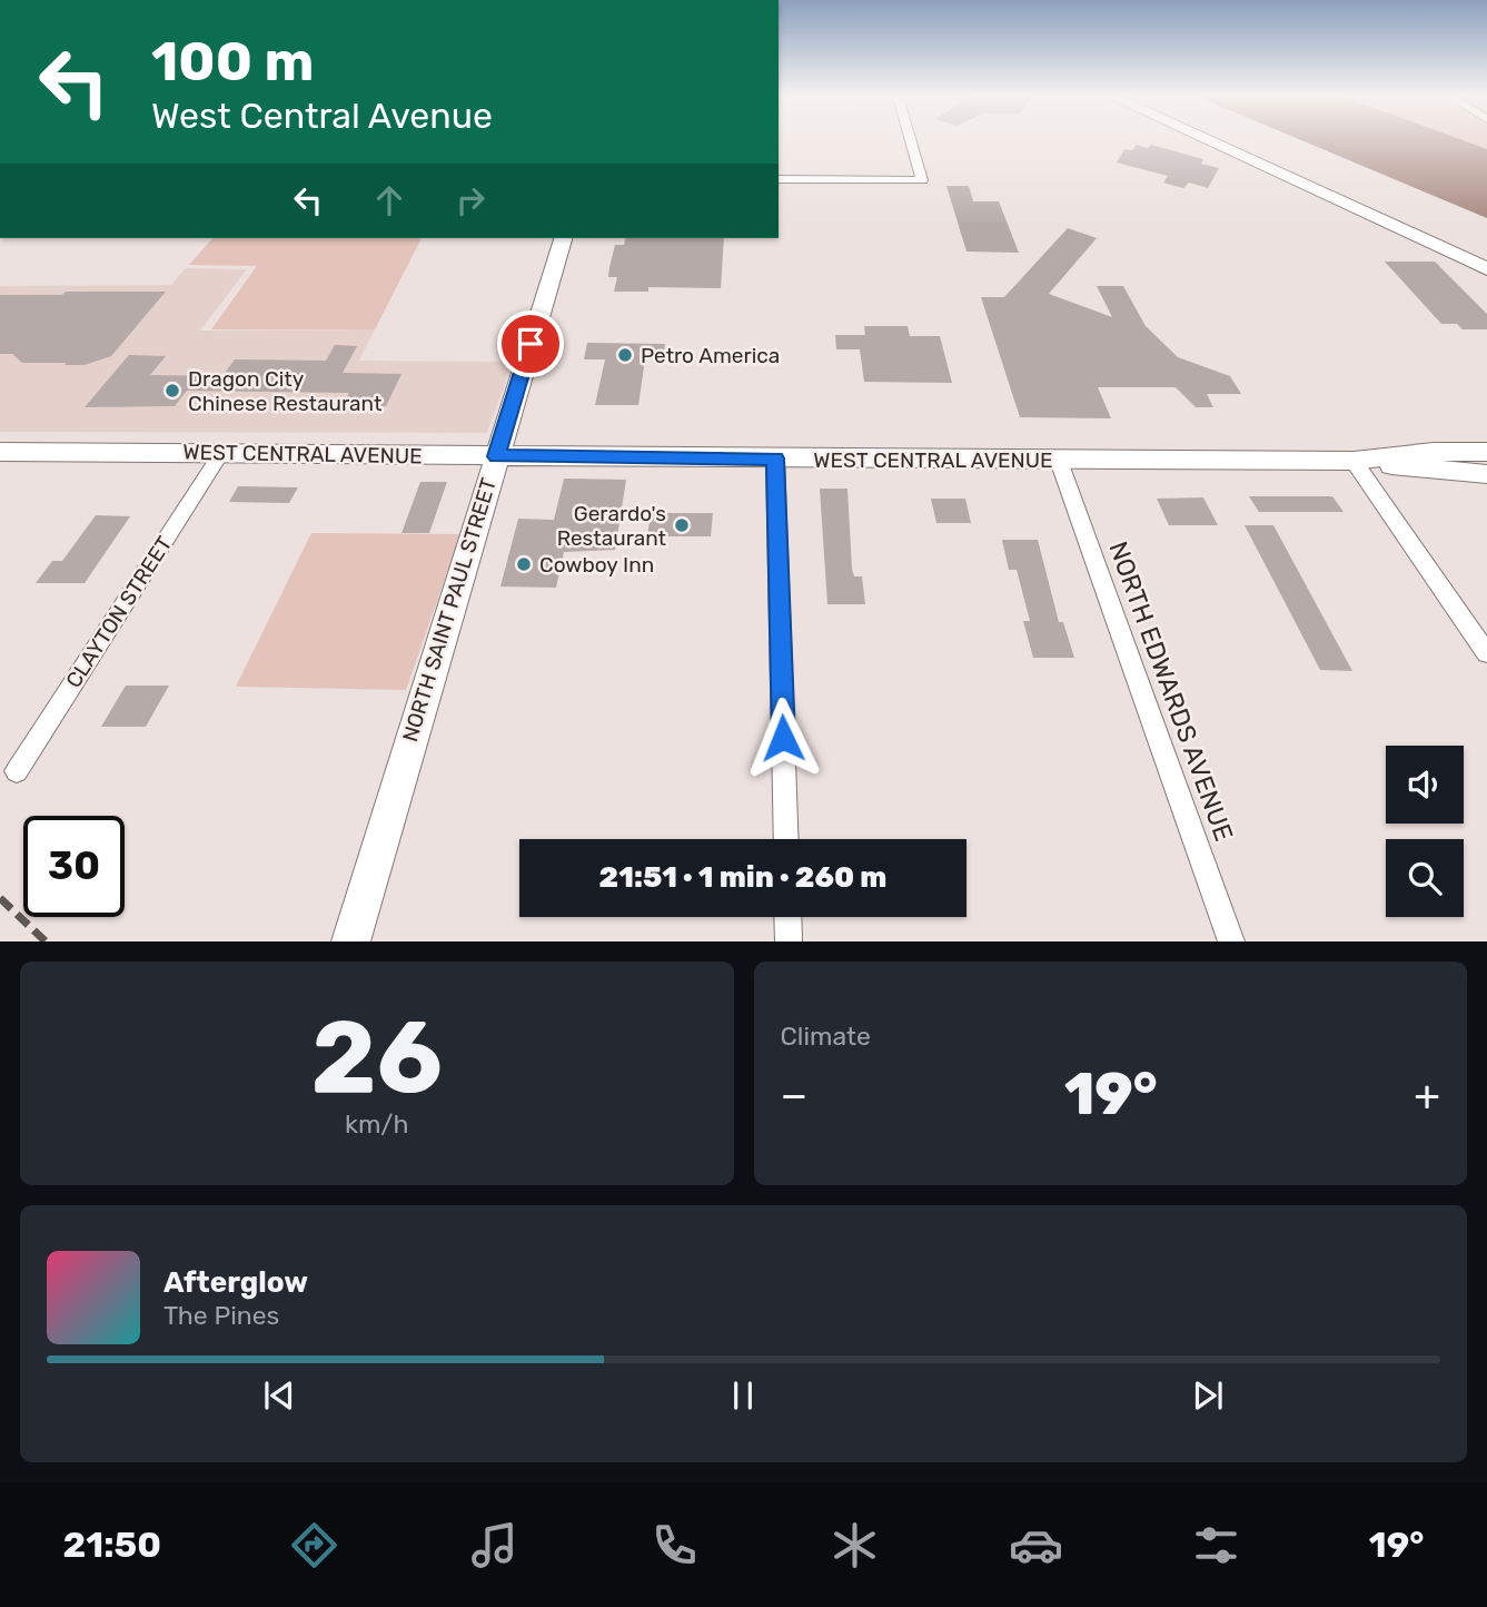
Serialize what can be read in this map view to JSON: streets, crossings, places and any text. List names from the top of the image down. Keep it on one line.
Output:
{"streets":{"main road":["WEST CENTRAL AVENUE","NORTH SAINT PAUL STREET"],"street":["CLAYTON STREET","NORTH EDWARDS AVENUE"]},"crossings":[["WEST CENTRAL AVENUE","NORTH SAINT PAUL STREET"],["WEST CENTRAL AVENUE","CLAYTON STREET"],["WEST CENTRAL AVENUE","NORTH EDWARDS AVENUE"]],"places":["Petro America","Dragon City Chinese Restaurant","Gerardo's Restaurant","Cowboy Inn"],"page":{"turn":["100 m","West Central Avenue"],"limit":"30","trip":"21:51 · 1 min · 260 m","tile":[["26","km/h"],"Climate"],"heat":["−","19°","+"],"song":["Afterglow","The Pines"],"tabs":["21:50","19°"]}}
